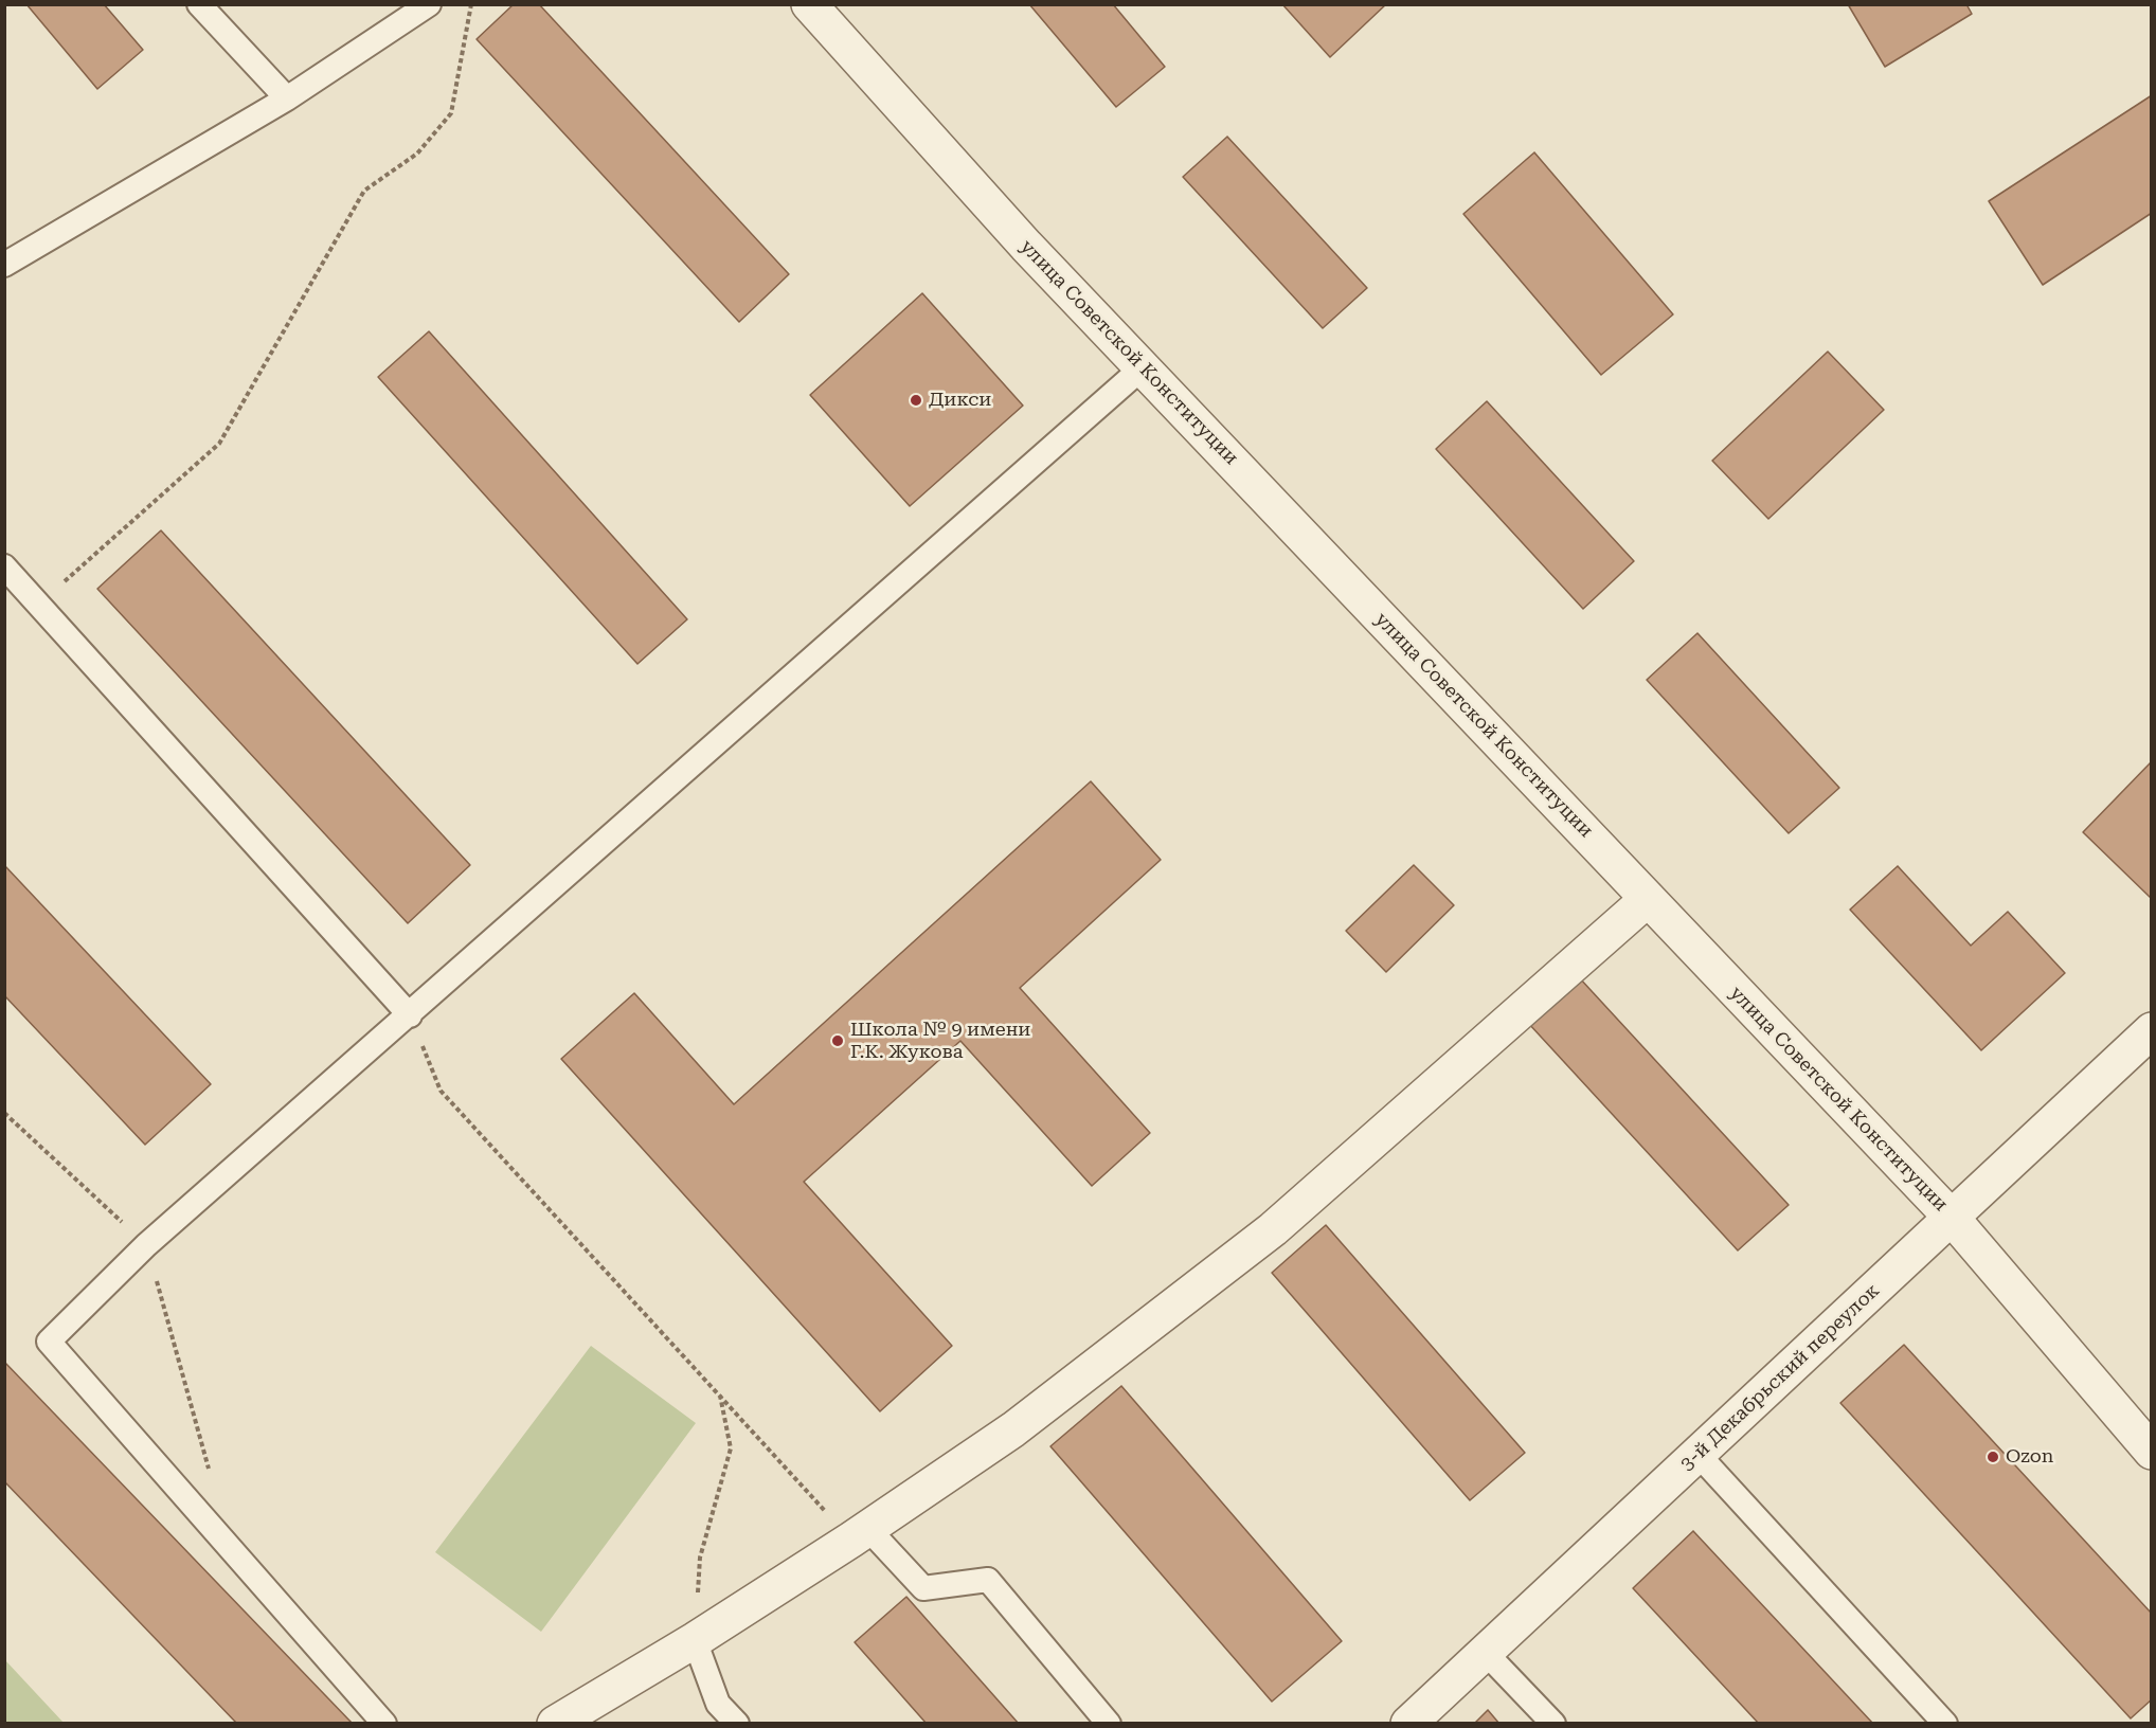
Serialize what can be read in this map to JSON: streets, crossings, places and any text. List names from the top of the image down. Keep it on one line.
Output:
{"streets":{"street":["улица Советской Конституции","3-й Декабрьский переулок"]},"crossings":[["улица Советской Конституции","3-й Декабрьский переулок"]],"places":["Дикси","Школа № 9 имени Г.К. Жукова","Ozon"]}
